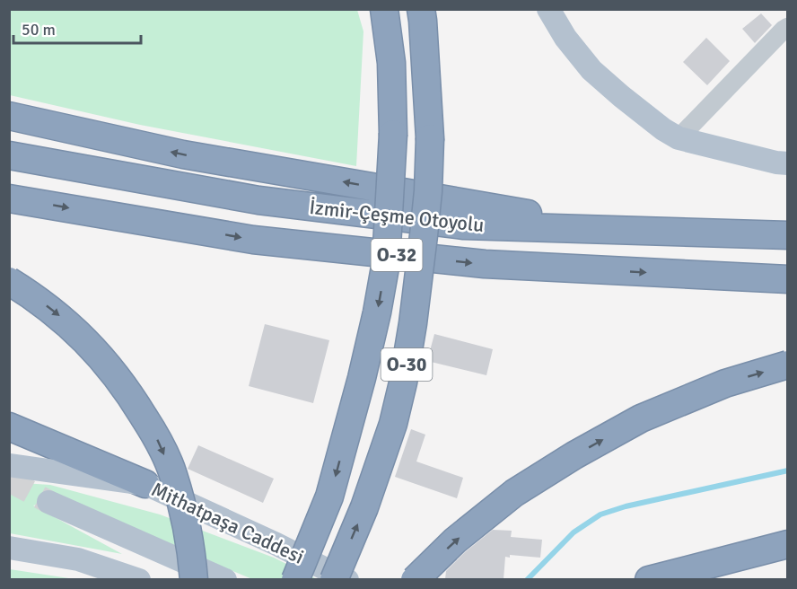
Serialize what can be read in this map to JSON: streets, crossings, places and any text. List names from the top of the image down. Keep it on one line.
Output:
{"streets":{"highway":["İzmir-Çeşme Otoyolu","O-32","O-30"],"main road":["Mithatpaşa Caddesi"]},"scale_bar":"50 m"}
